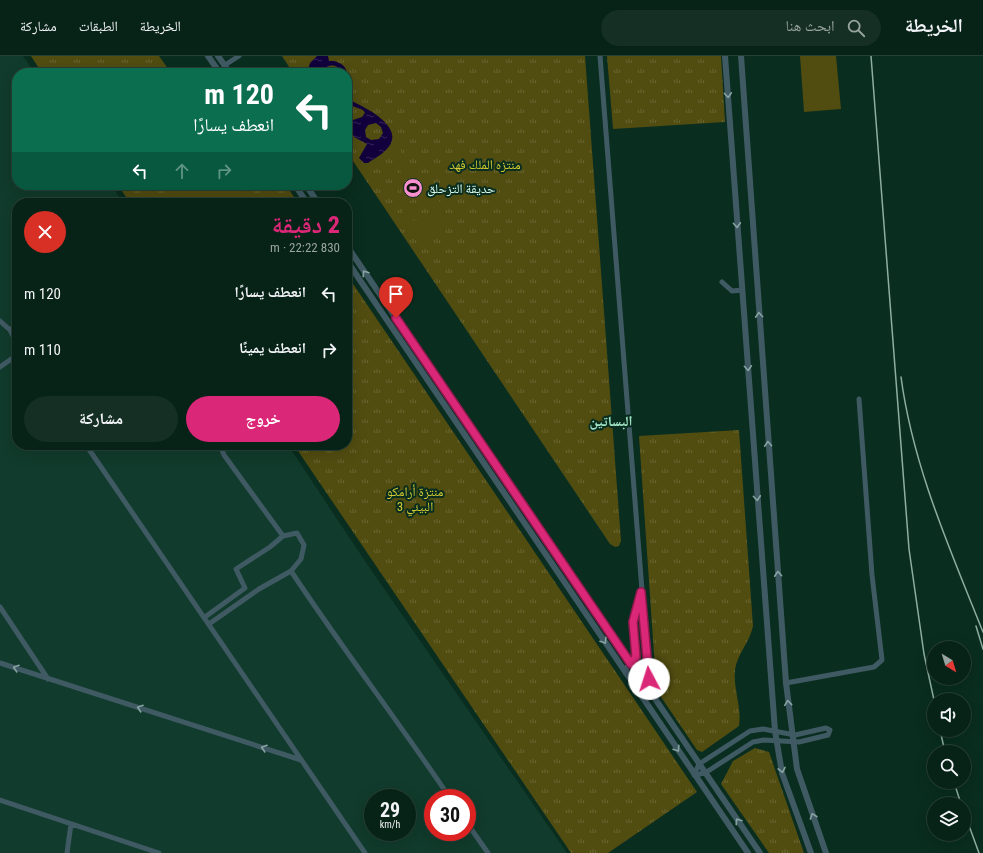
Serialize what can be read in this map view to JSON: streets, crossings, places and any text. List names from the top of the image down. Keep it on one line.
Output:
{"districts":["البساتين"],"parks":["منتزه الملك فهد","منتزة أرامكو البيئي 3"],"places":{"sports":["حديقة التزحلق"]},"north":"bottom right","page":{"header":"الخريطة","search":"ابحث هنا","nav":["الخريطة","الطبقات","مشاركة"],"turn":["120 m","انعطف يسارًا"],"heading":["2 دقيقة","830 m · 22:22"],"list":[{"name":"انعطف يسارًا","value":"120 m"},{"name":"انعطف يمينًا","value":"110 m"}],"buttons":["خروج","مشاركة"],"speed":"29 km/h","limit":"30"}}
